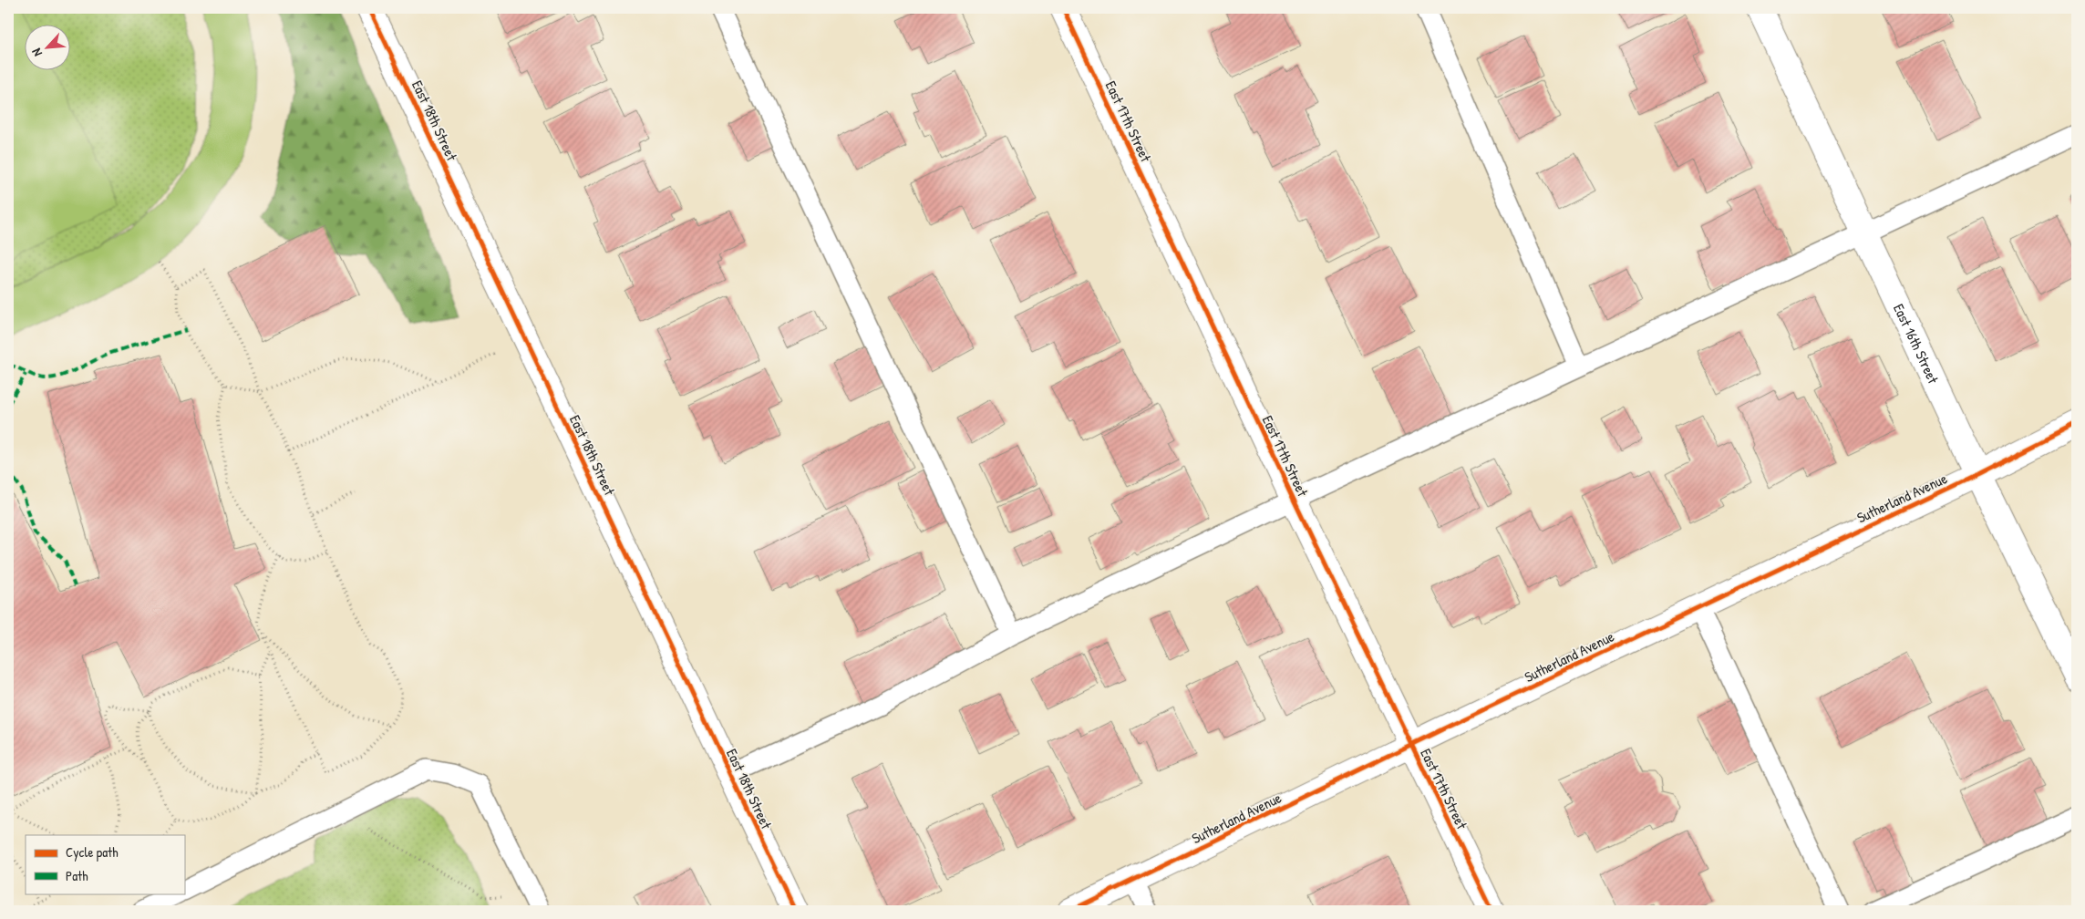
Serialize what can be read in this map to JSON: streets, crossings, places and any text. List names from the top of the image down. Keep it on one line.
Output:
{"streets":{"street":["East 18th Street","East 17th Street","East 16th Street","Sutherland Avenue"]},"crossings":[["East 17th Street","Sutherland Avenue"],["East 16th Street","Sutherland Avenue"]],"legend":["Cycle path","Path"],"north":"bottom left"}
